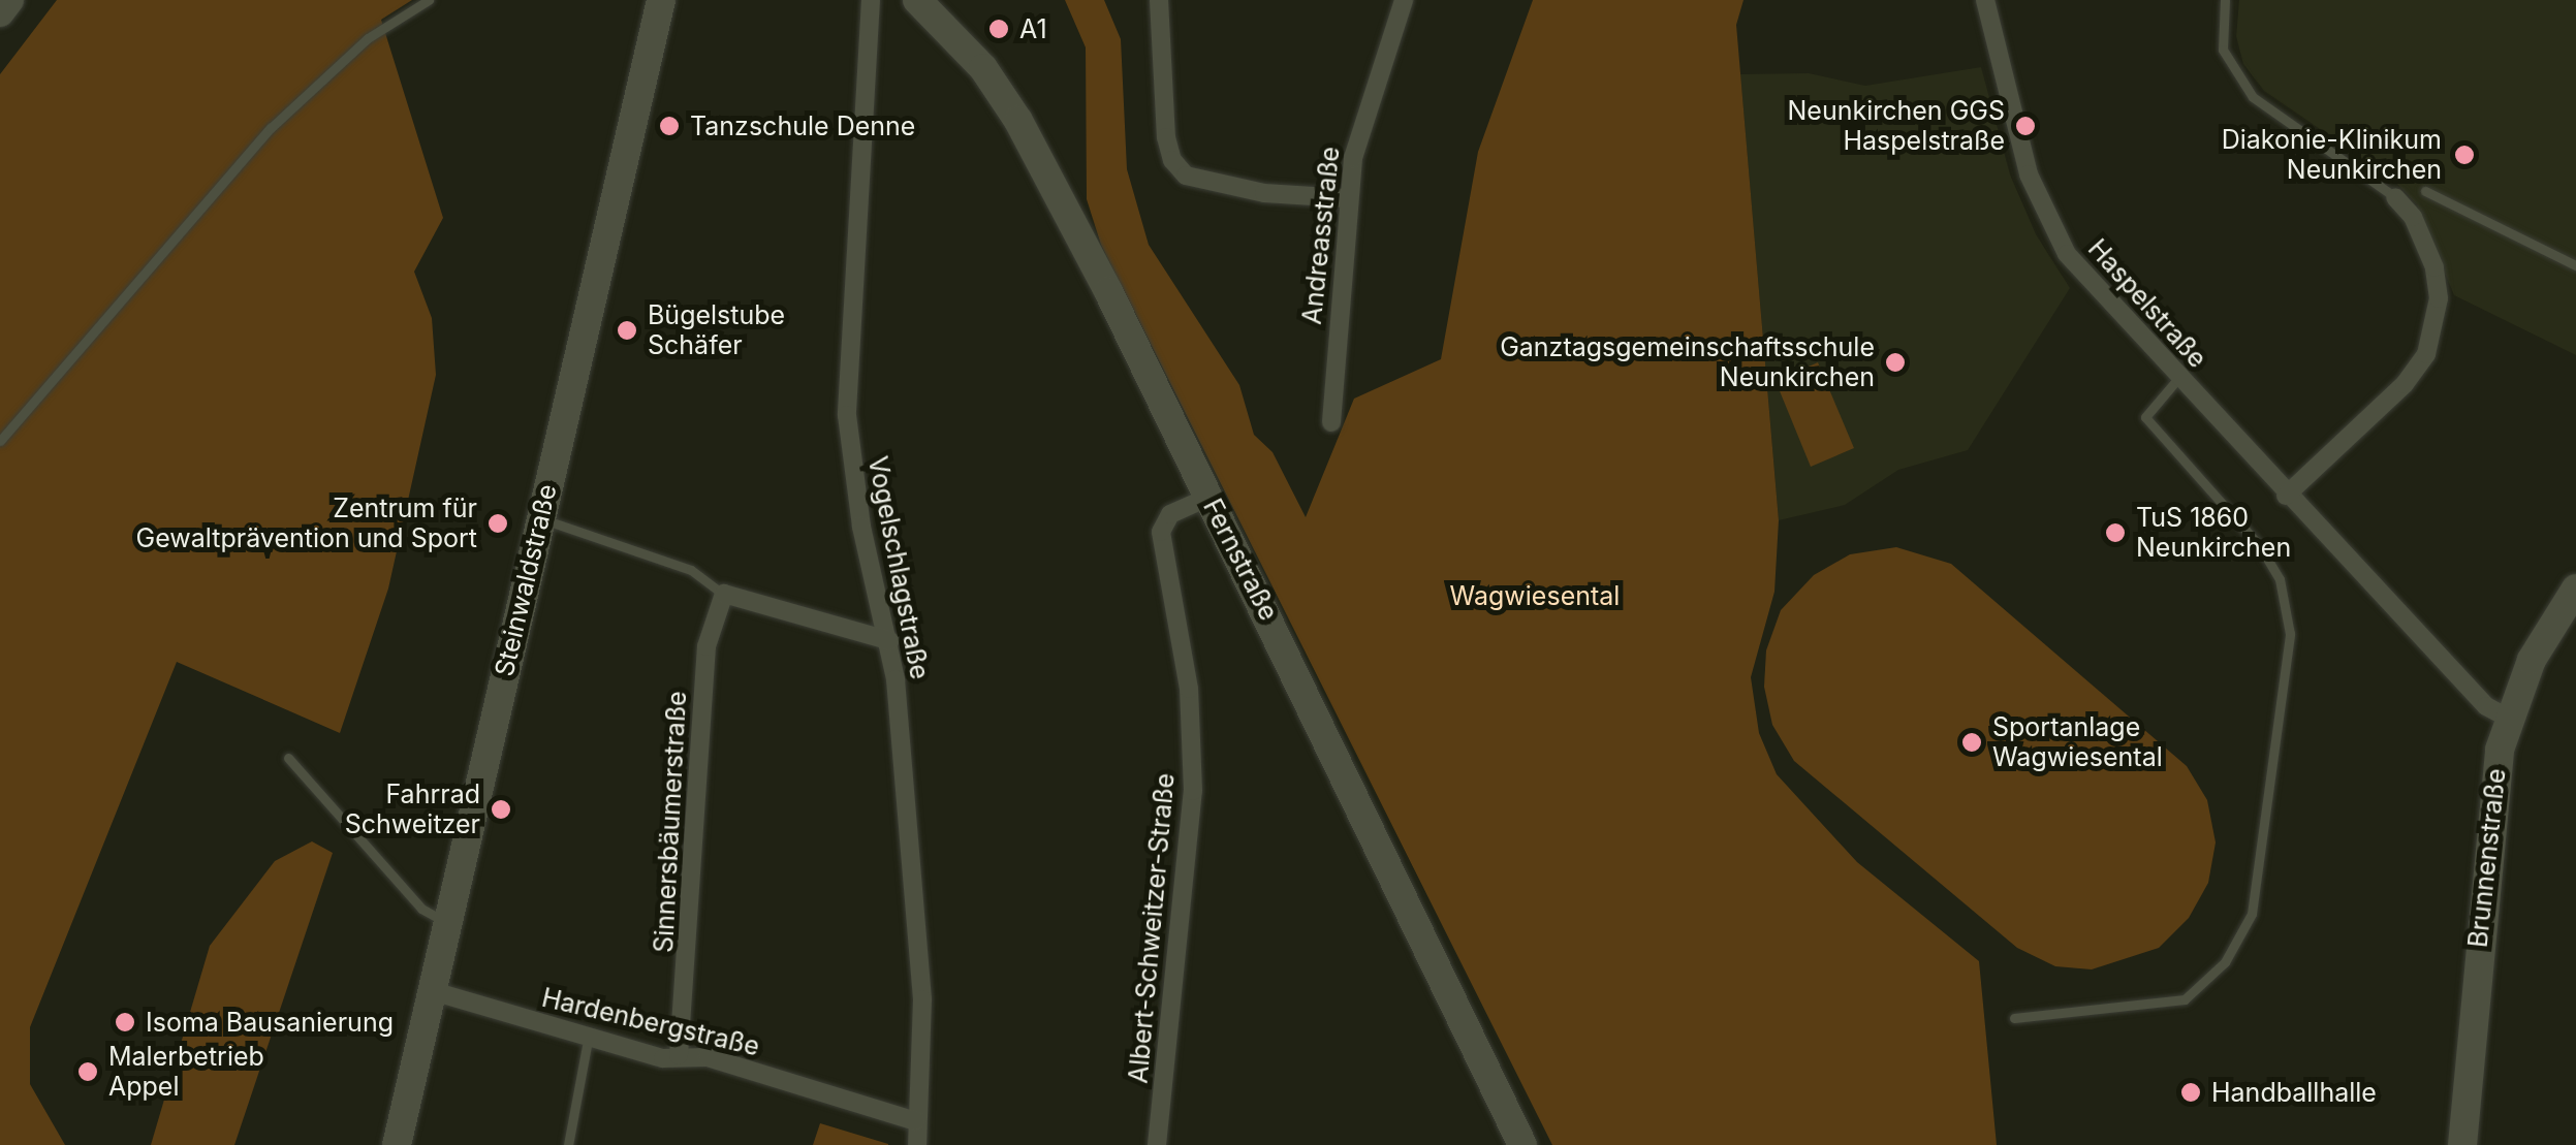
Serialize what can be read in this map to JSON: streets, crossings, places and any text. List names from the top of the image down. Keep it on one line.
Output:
{"streets":{"street":["Andreasstraße","Haspelstraße","Fernstraße","Vogelschlagstraße","Steinwaldstraße","Sinnersbäumerstraße","Brunnenstraße","Albert-Schweitzer-Straße","Hardenbergstraße"]},"crossings":[["Haspelstraße","Brunnenstraße"],["Fernstraße","Albert-Schweitzer-Straße"],["Vogelschlagstraße","Hardenbergstraße"],["Steinwaldstraße","Hardenbergstraße"],["Sinnersbäumerstraße","Hardenbergstraße"]],"parks":["Wagwiesental"],"places":["A1","Tanzschule Denne","Neunkirchen GGS Haspelstraße","Diakonie-Klinikum Neunkirchen","Bügelstube Schäfer","Ganztagsgemeinschaftsschule Neunkirchen","Zentrum für Gewaltprävention und Sport","TuS 1860 Neunkirchen","Sportanlage Wagwiesental","Fahrrad Schweitzer","Isoma Bausanierung","Malerbetrieb Appel","Handballhalle"]}
